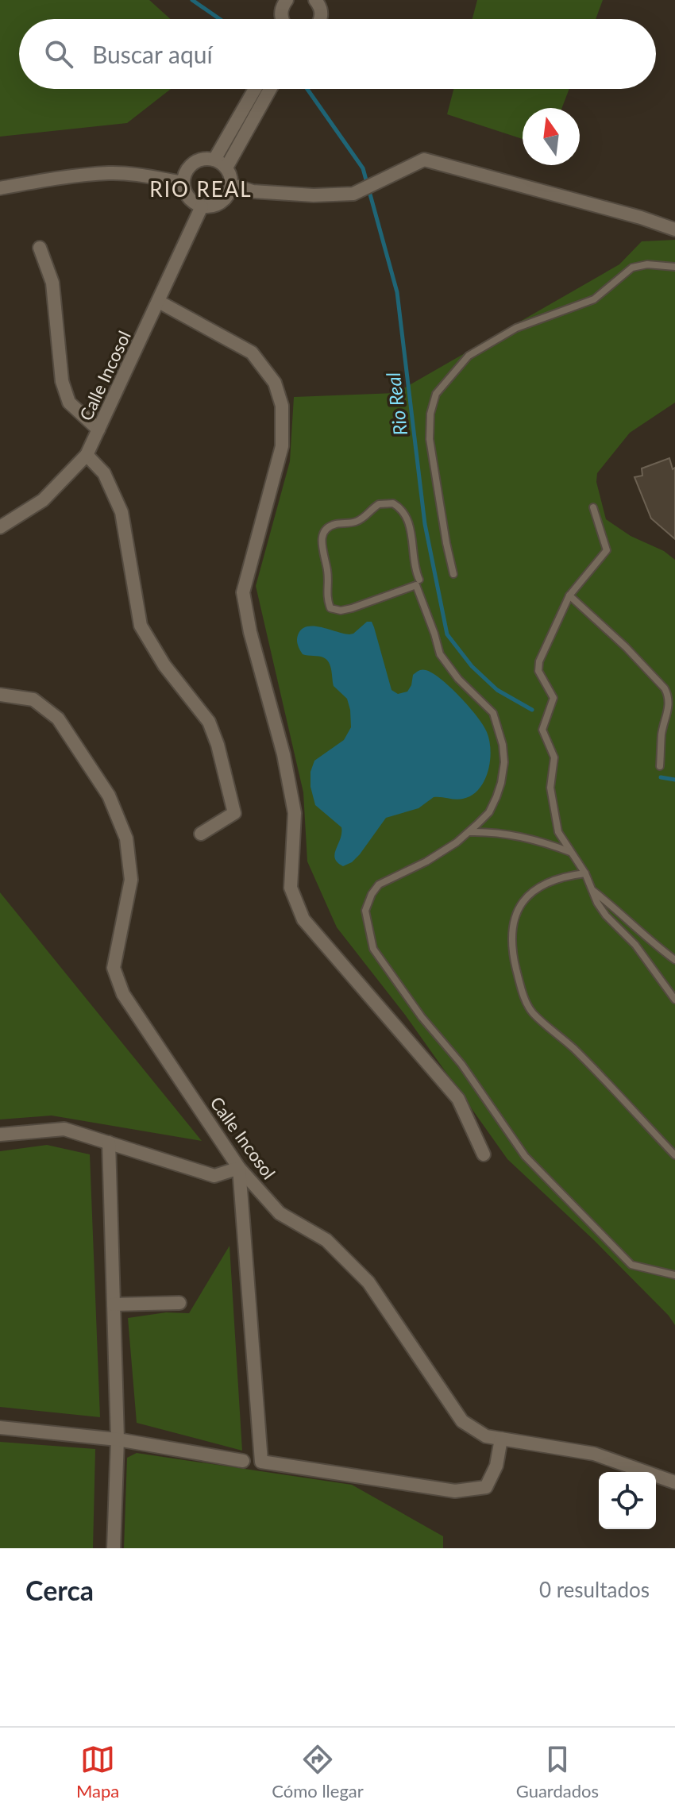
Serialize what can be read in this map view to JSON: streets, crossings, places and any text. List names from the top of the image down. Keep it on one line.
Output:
{"streets":{"street":["Calle Incosol"]},"districts":["RIO REAL"],"water":["Rio Real"],"north":"top","page":{"search":"Buscar aquí","heading":["Cerca","0 resultados"],"nav":["Mapa","Cómo llegar","Guardados"]}}
